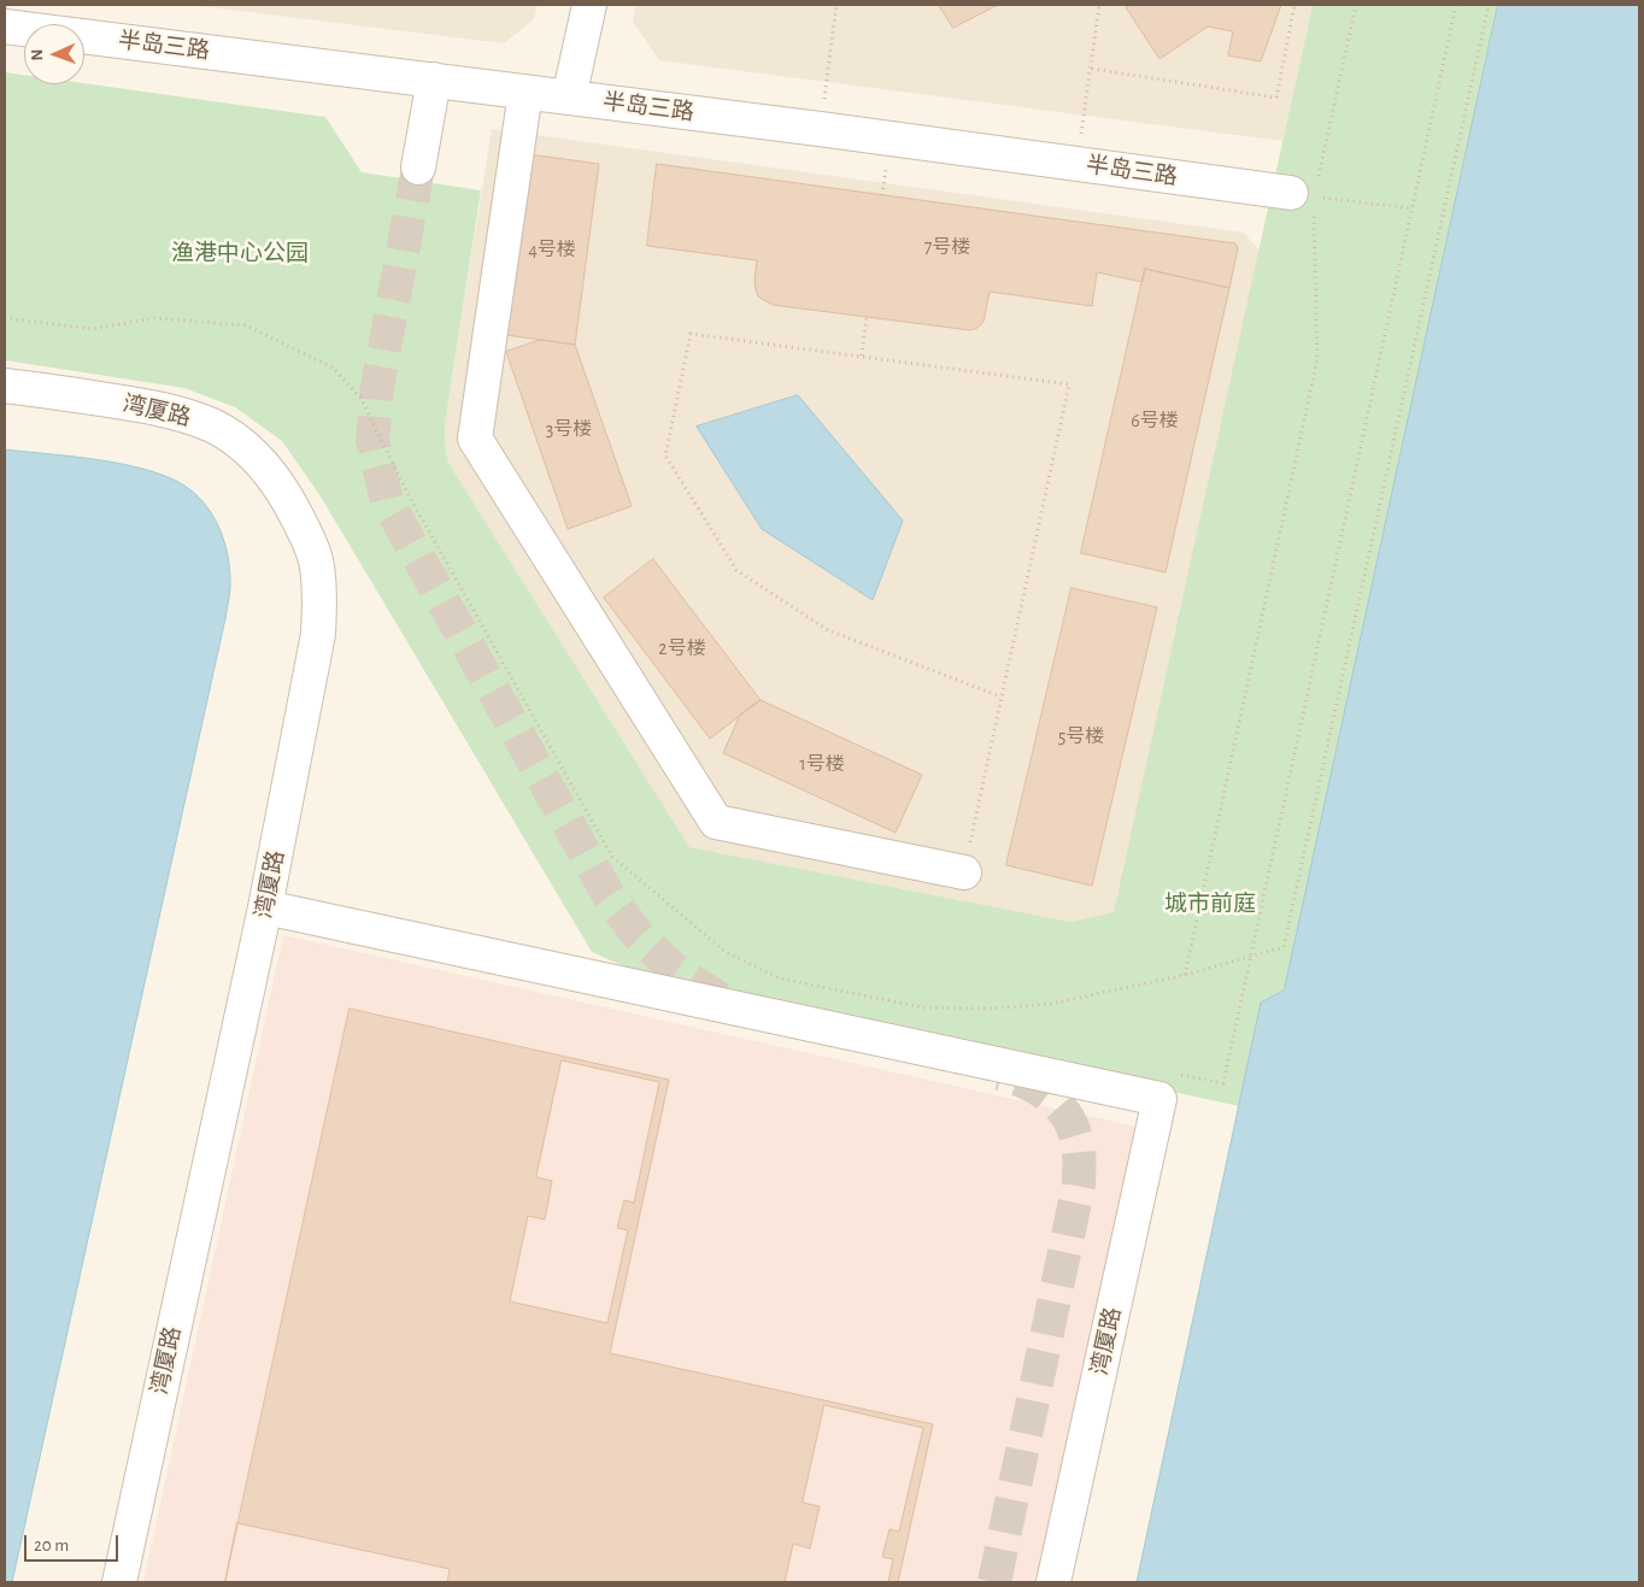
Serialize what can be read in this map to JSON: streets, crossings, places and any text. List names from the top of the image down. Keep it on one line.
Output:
{"streets":{"street":["半岛三路","湾厦路"]},"parks":["渔港中心公园","城市前庭"],"house_numbers":["7号楼","4号楼","6号楼","3号楼","2号楼","5号楼","1号楼"],"scale_bar":"20 m","north":"left"}
